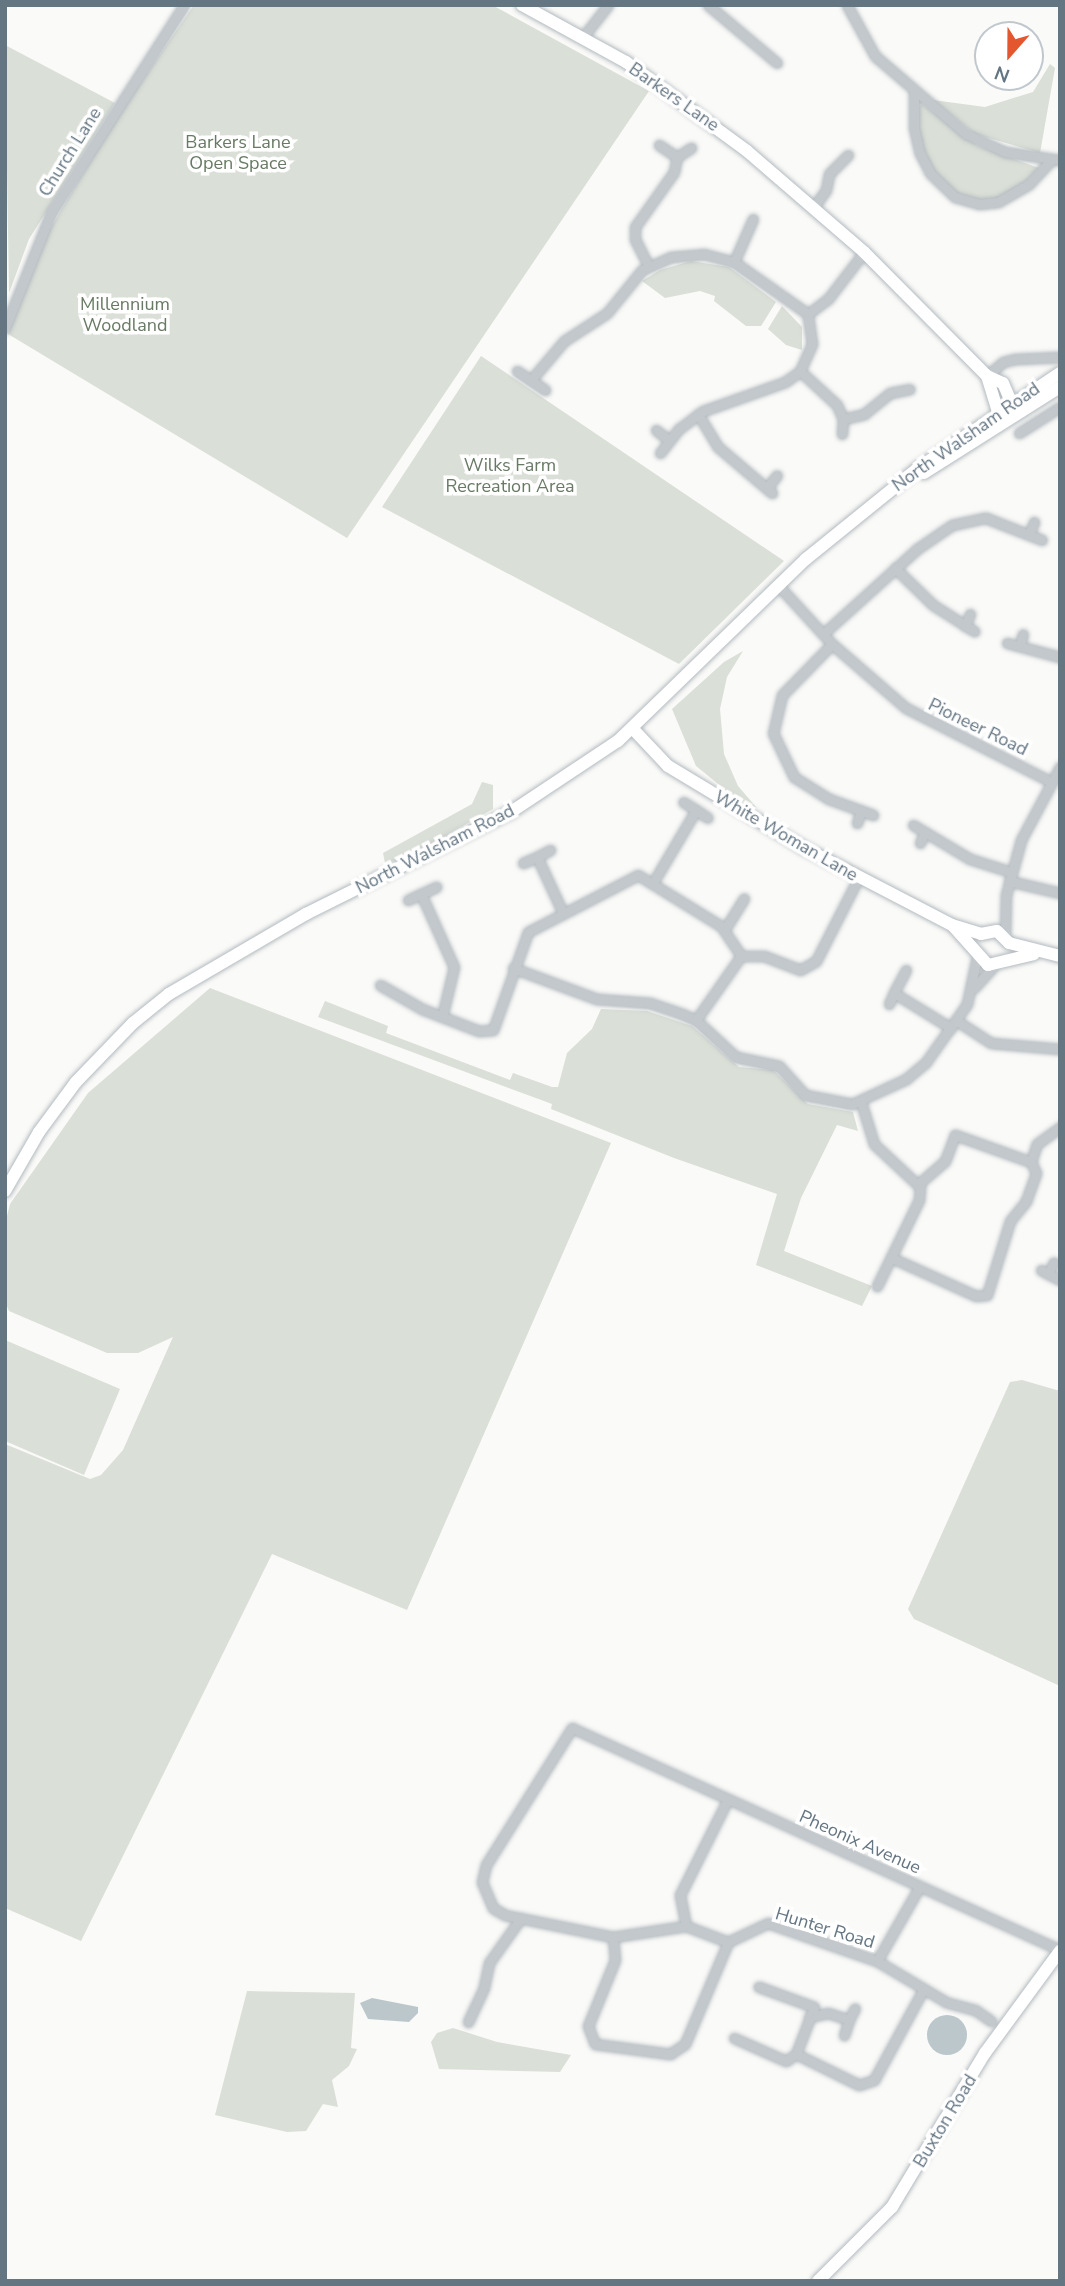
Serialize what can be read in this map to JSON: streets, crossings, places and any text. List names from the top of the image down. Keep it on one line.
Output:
{"streets":{"street":["Barkers Lane","Church Lane","North Walsham Road","Pioneer Road","White Woman Lane","Pheonix Avenue","Hunter Road","Buxton Road"]},"crossings":[["Barkers Lane","North Walsham Road"],["North Walsham Road","Pioneer Road"],["North Walsham Road","White Woman Lane"],["Pheonix Avenue","Buxton Road"]],"parks":["Barkers Lane Open Space","Millennium Woodland","Wilks Farm Recreation Area"],"north":"bottom"}
